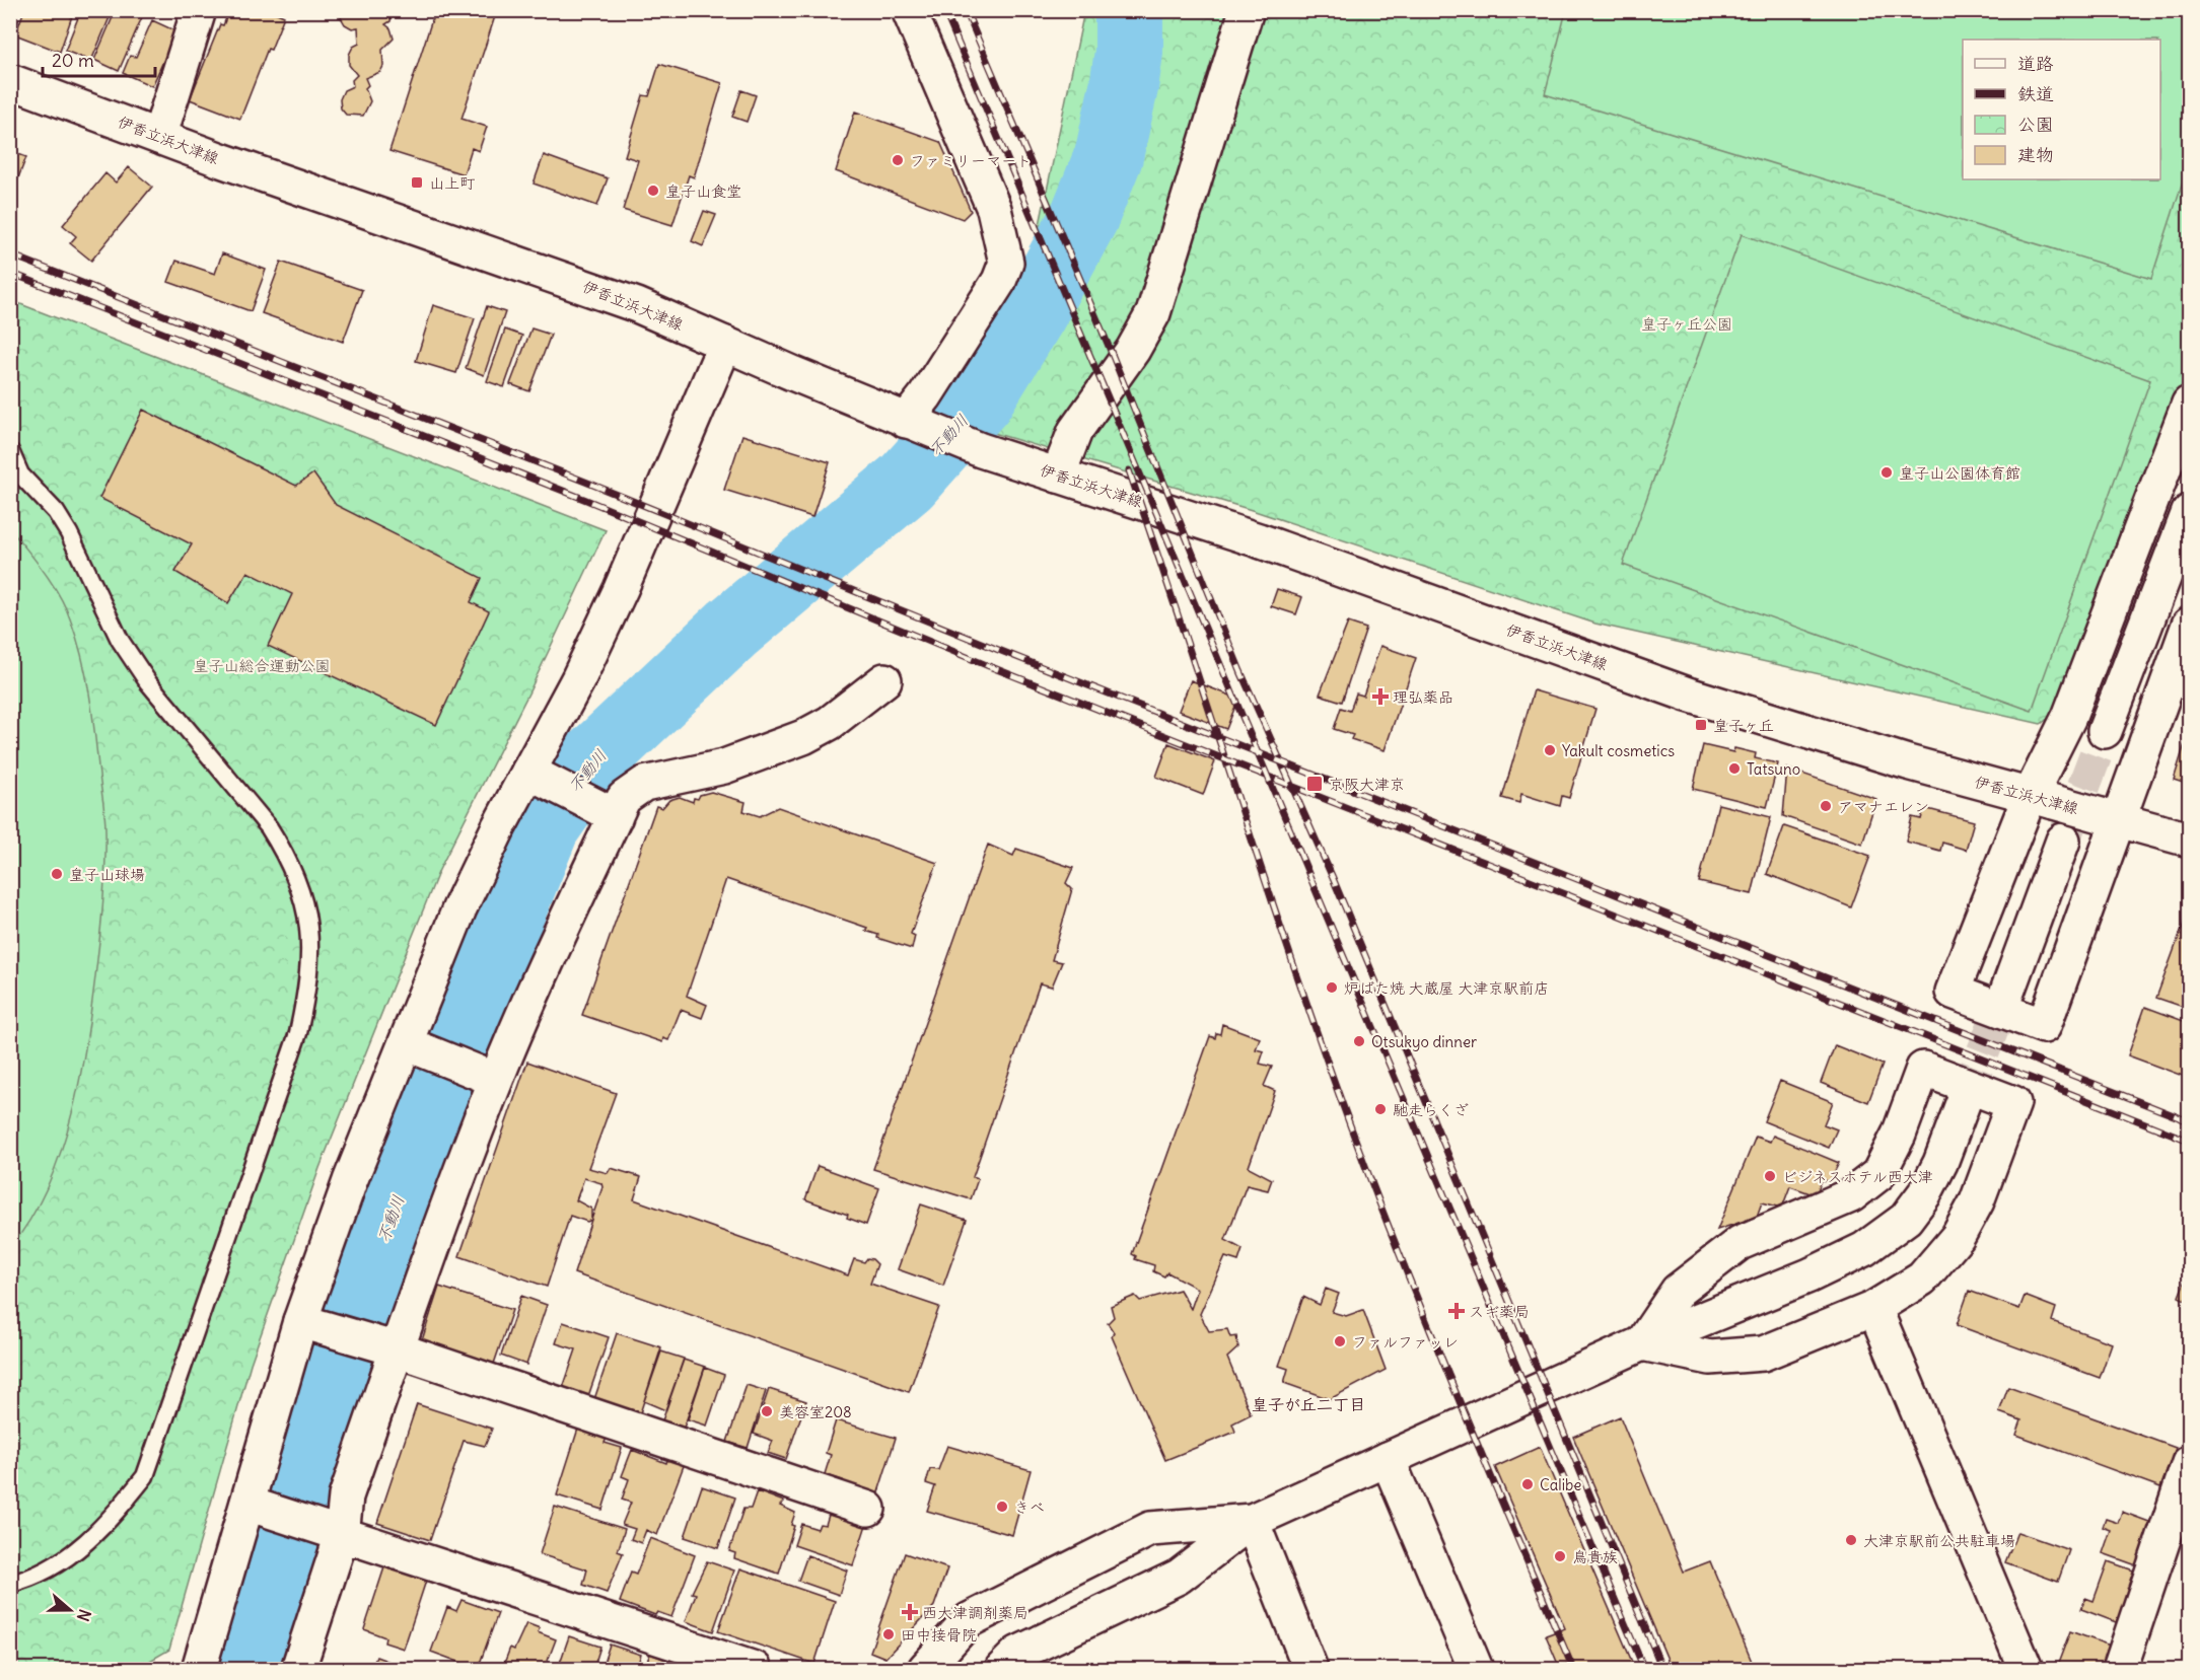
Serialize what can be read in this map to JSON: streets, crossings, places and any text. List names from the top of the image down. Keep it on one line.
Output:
{"streets":{"street":["伊香立浜大津線"]},"districts":["皇子が丘二丁目"],"water":["不動川"],"parks":["皇子ヶ丘公園","皇子山総合運動公園"],"places":{"other":["ファミリーマート","皇子山食堂","皇子山公園体育館","Yakult cosmetics","Tatsuno","アマナエレン","皇子山球場","炉ばた焼 大蔵屋 大津京駅前店","Otsukyo dinner","馳走らくざ","ビジネスホテル西大津","ファルファッレ","美容室208","Calibe","きべ","大津京駅前公共駐車場","鳥貴族","田中接骨院"],"transit":["山上町","皇子ヶ丘","京阪大津京"],"health":["理弘薬品","スギ薬局","西大津調剤薬局"]},"legend":["道路","鉄道","公園","建物"],"scale_bar":"20 m","north":"right"}
